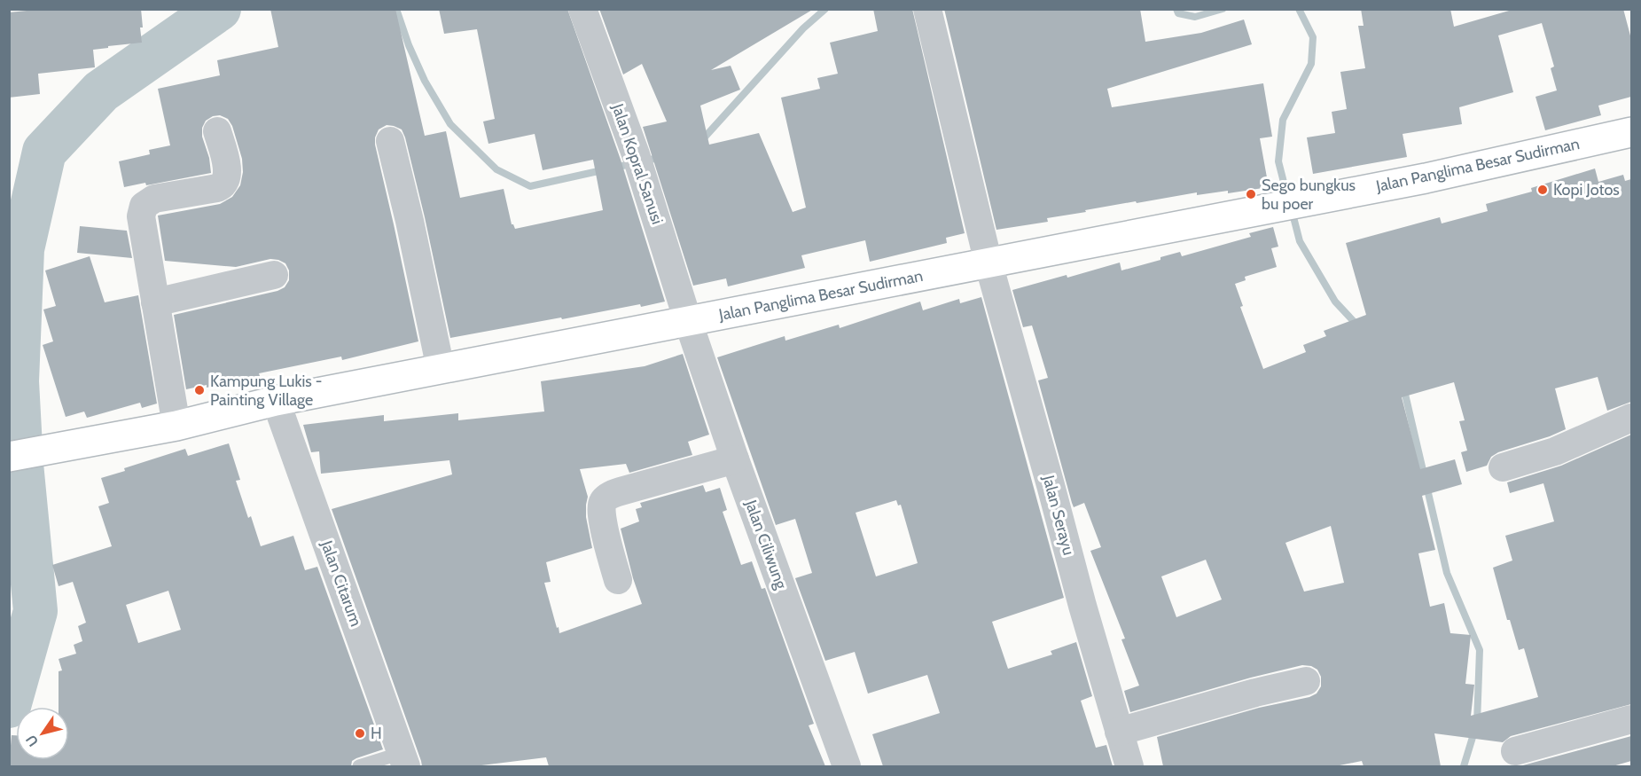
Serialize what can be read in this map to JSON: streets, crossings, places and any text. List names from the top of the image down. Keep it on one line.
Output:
{"streets":{"main road":["Jalan Panglima Besar Sudirman"],"street":["Jalan Kopral Sanusi","Jalan Serayu","Jalan Ciliwung","Jalan Citarum"]},"crossings":[["Jalan Kopral Sanusi","Jalan Panglima Besar Sudirman"],["Jalan Kopral Sanusi","Jalan Ciliwung"],["Jalan Panglima Besar Sudirman","Jalan Serayu"],["Jalan Panglima Besar Sudirman","Jalan Ciliwung"],["Jalan Panglima Besar Sudirman","Jalan Citarum"]],"places":["Kopi Jotos","Sego bungkus bu poer","Kampung Lukis - Painting Village","H"],"north":"bottom left"}
